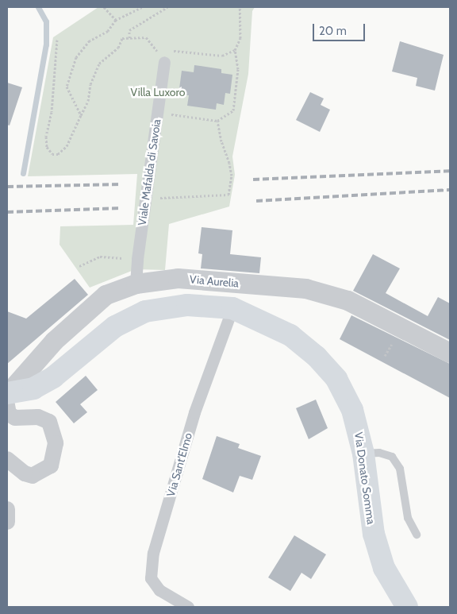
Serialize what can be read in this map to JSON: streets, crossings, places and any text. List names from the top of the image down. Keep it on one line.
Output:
{"streets":{"main road":["Via Donato Somma"],"street":["Viale Mafalda di Savoia","Via Aurelia","Via Sant'Elmo"]},"crossings":[["Viale Mafalda di Savoia","Via Aurelia"],["Via Aurelia","Via Donato Somma"],["Via Sant'Elmo","Via Donato Somma"]],"parks":["Villa Luxoro"],"scale_bar":"20 m"}
